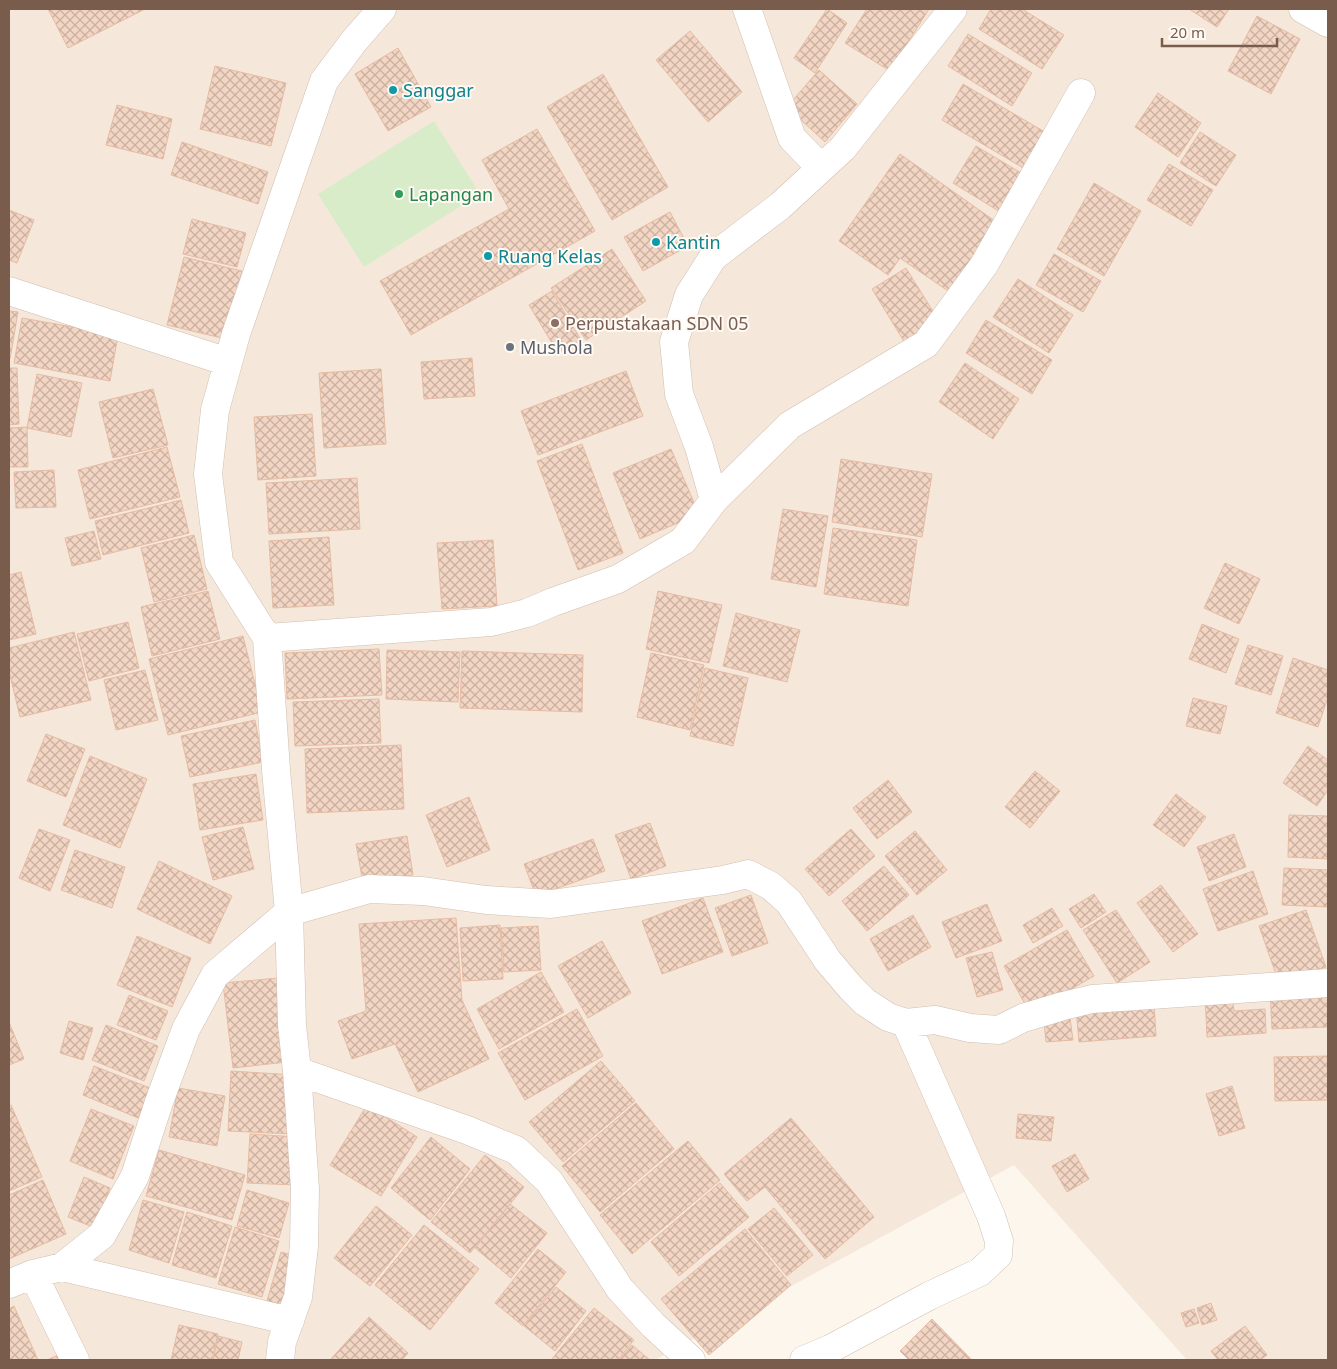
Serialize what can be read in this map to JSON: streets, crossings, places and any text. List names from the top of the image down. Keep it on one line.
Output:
{"places":["Sanggar","Lapangan","Kantin","Ruang Kelas","Perpustakaan SDN 05","Mushola"],"scale_bar":"20 m"}
